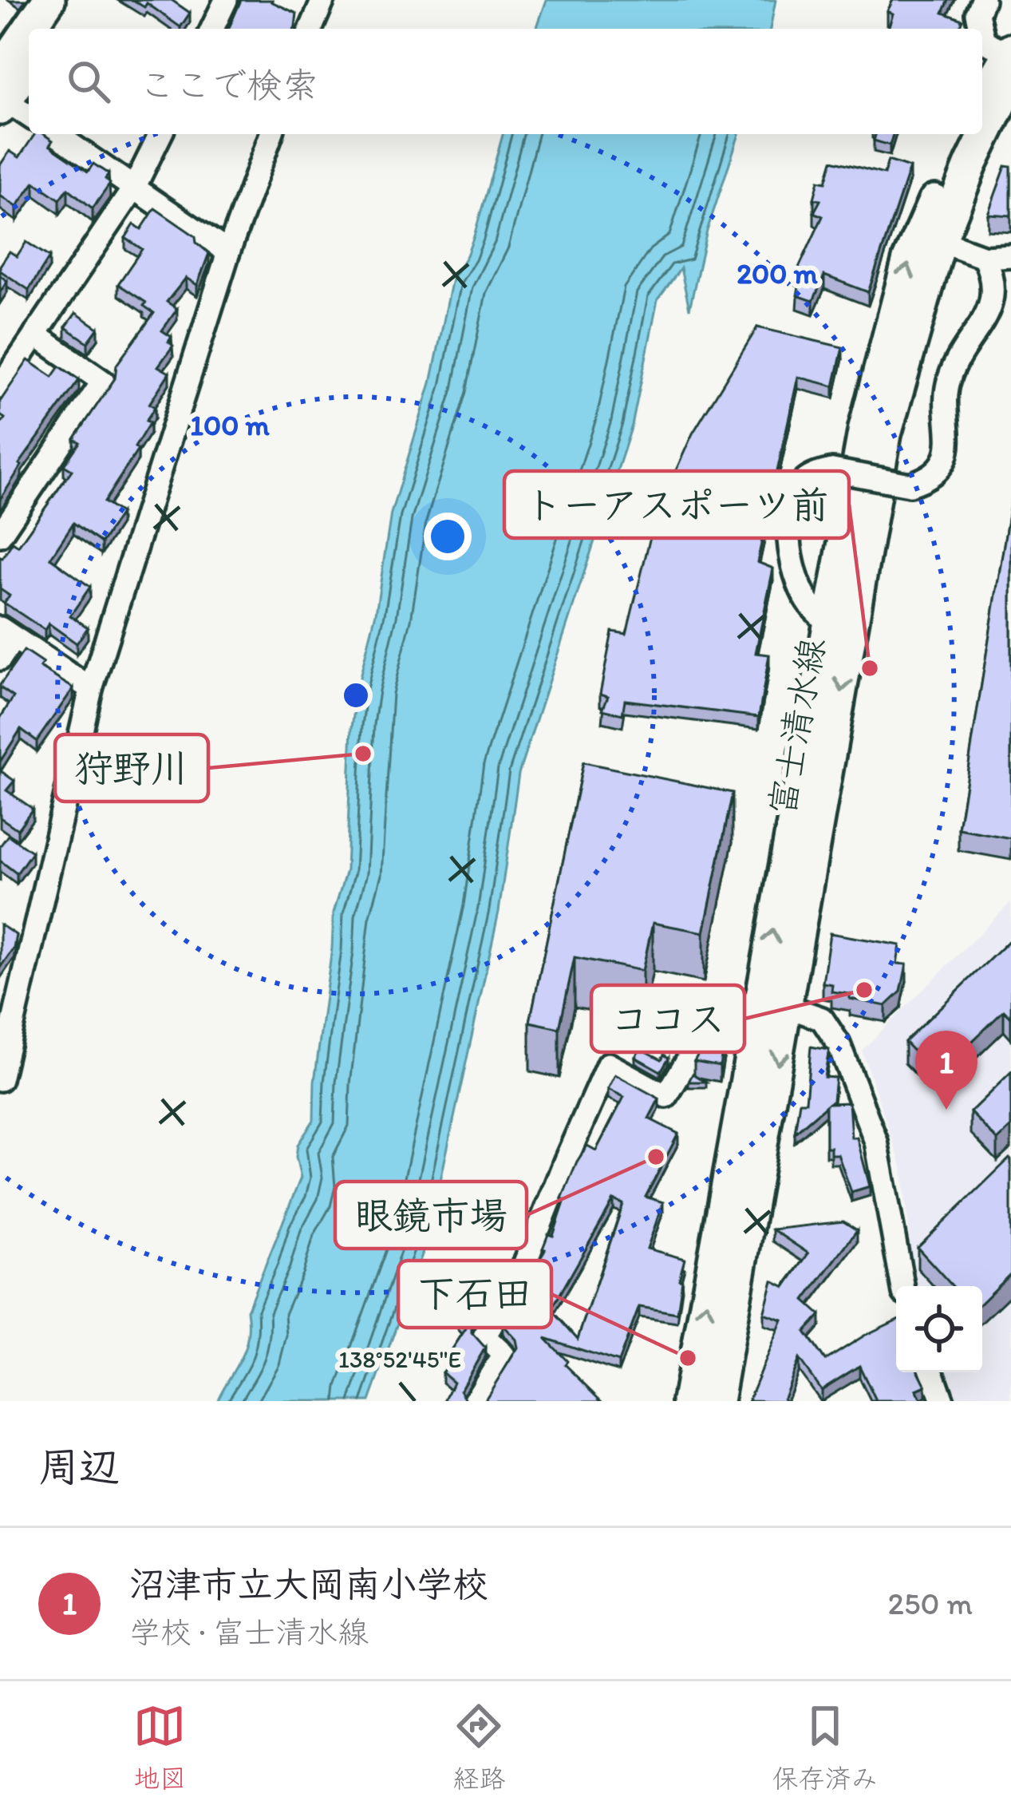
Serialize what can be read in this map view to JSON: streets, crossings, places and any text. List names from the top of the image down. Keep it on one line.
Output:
{"streets":{"main road":["富士清水線"]},"places":["トーアスポーツ前","狩野川","ココス","眼鏡市場","下石田"],"page":{"search":"ここで検索","pins":"1","heading":"周辺","list":[{"mark":"1","name":"沼津市立大岡南小学校","note":"学校 · 富士清水線","value":"250 m"}],"nav":["地図","経路","保存済み"]},"coordinates":["138°52'45\"E"],"rings":["200 m","100 m"]}
